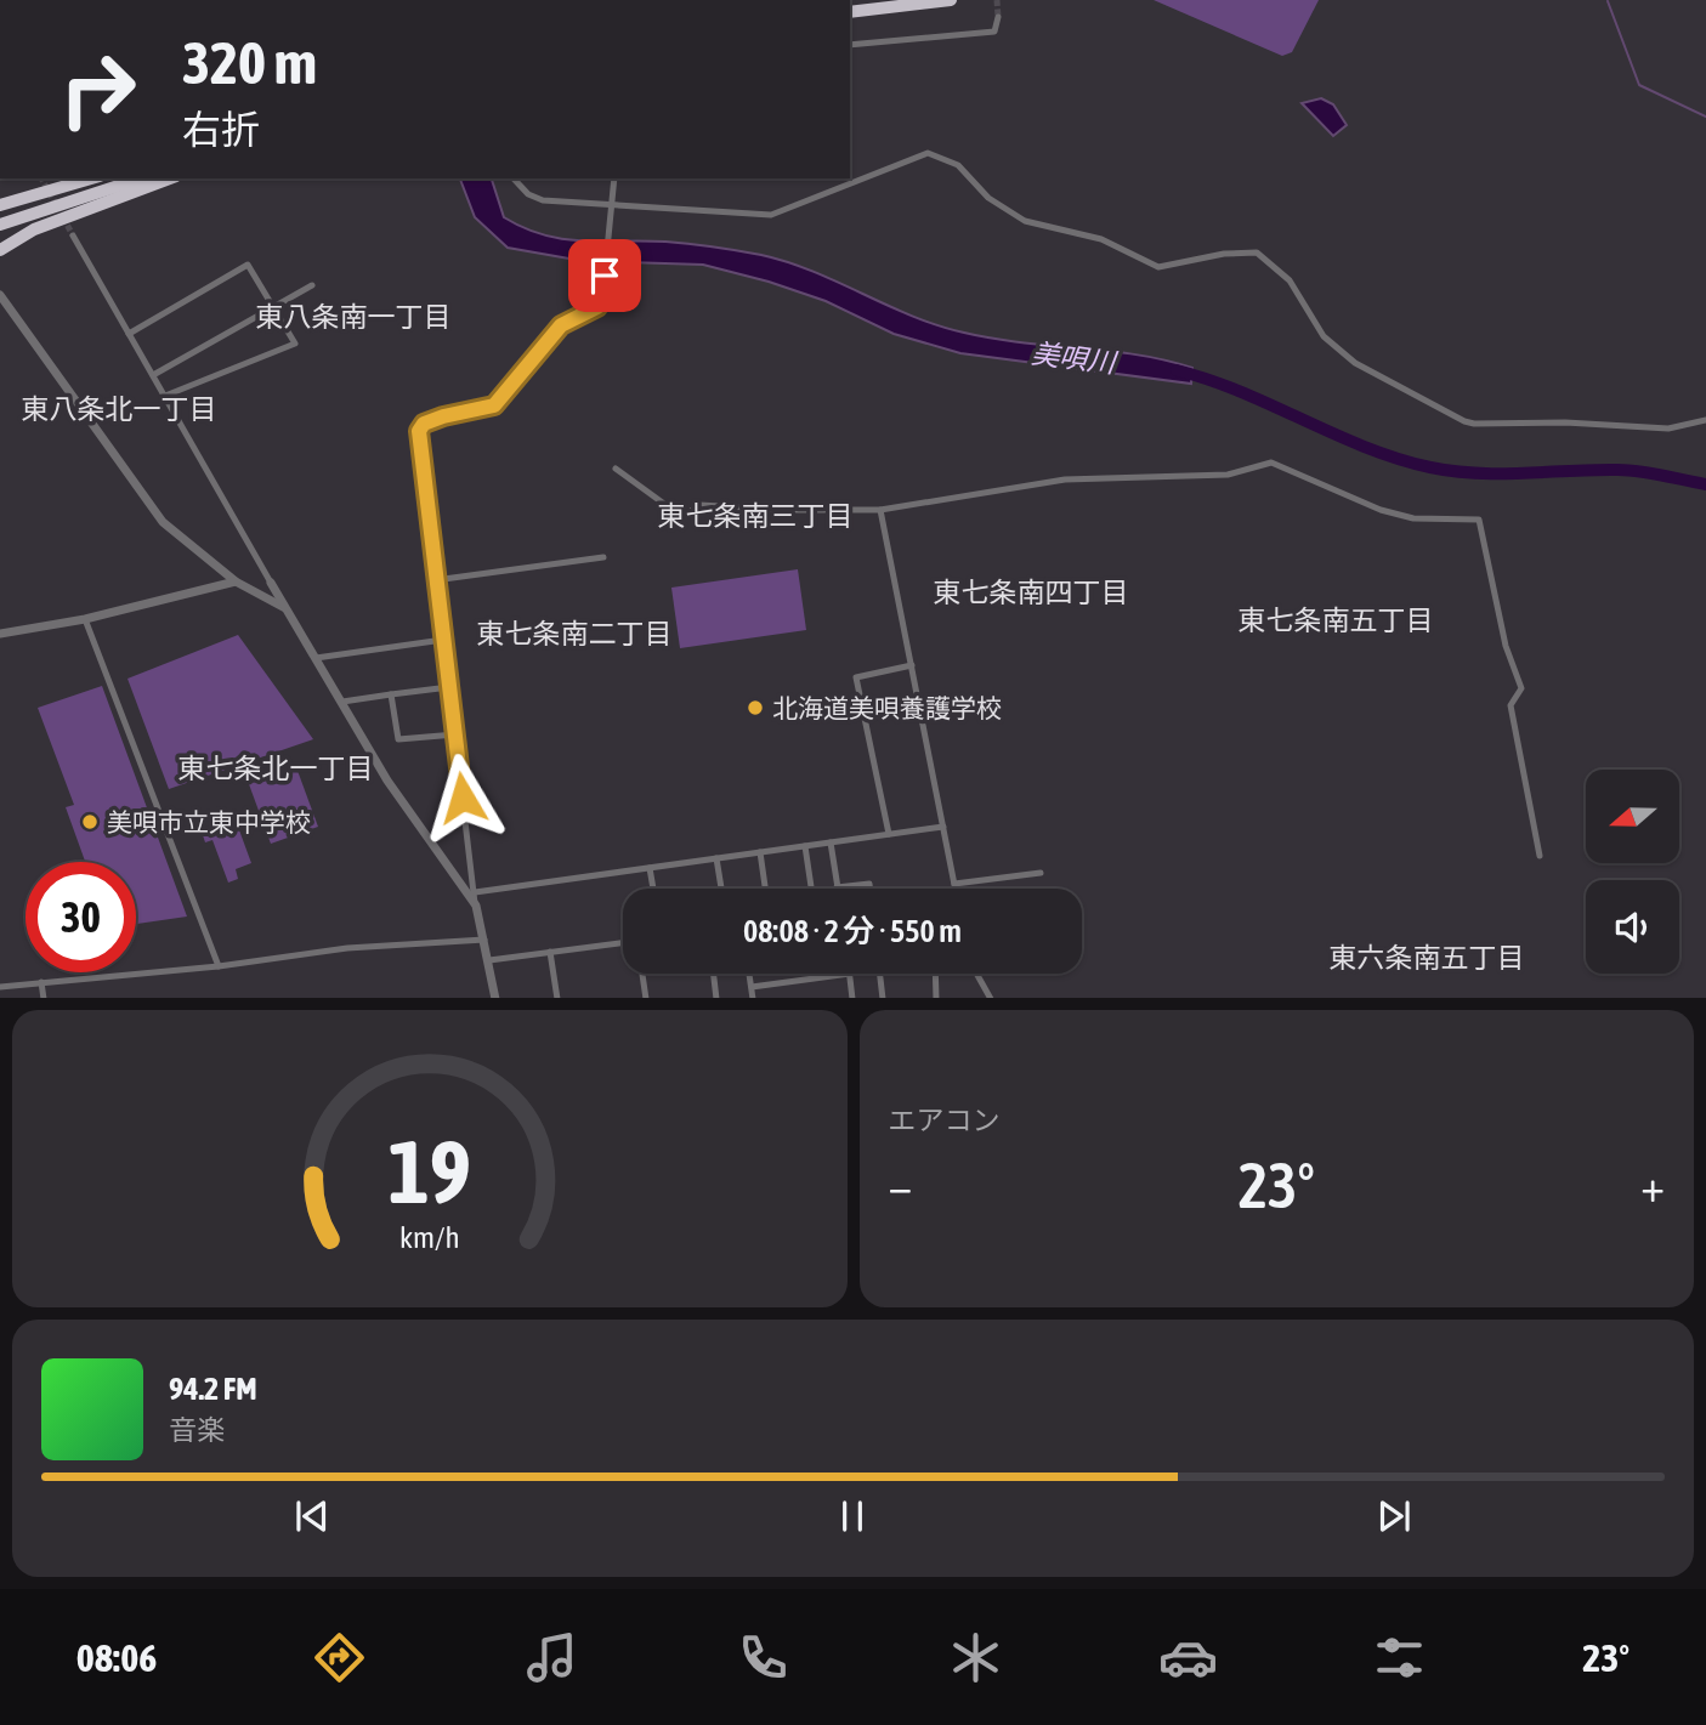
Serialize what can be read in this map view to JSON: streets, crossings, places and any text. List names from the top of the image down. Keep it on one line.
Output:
{"districts":["東八条南一丁目","東八条北一丁目","東七条南三丁目","東七条南四丁目","東七条南五丁目","東七条南二丁目","東七条北一丁目","東六条南五丁目"],"water":["美唄川"],"places":["北海道美唄養護学校","美唄市立東中学校"],"north":"left","page":{"turn":["320 m","右折"],"limit":"30","trip":"08:08 · 2 分 · 550 m","tile":"エアコン","heat":["−","23°","+"],"song":["94.2 FM","音楽"],"tabs":["08:06","23°"],"gauge":["19","km/h"]}}
